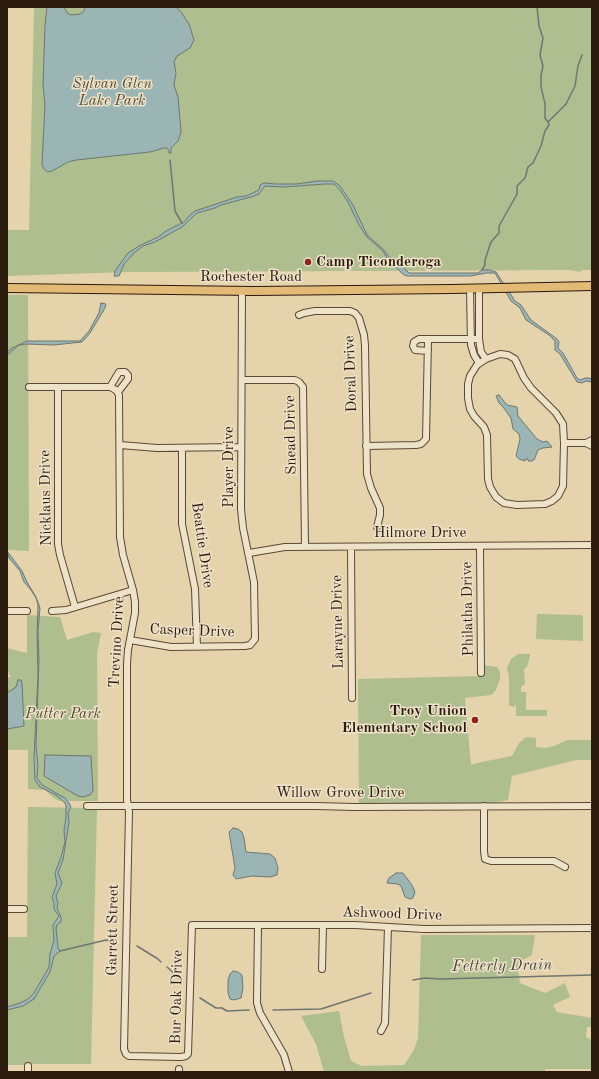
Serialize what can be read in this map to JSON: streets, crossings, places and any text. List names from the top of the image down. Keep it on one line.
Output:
{"streets":{"main road":["Rochester Road"],"street":["Doral Drive","Snead Drive","Player Drive","Nicklaus Drive","Hilmore Drive","Beattie Drive","Philatha Drive","Larayne Drive","Casper Drive","Trevino Drive","Willow Grove Drive","Ashwood Drive","Garrett Street","Bur Oak Drive"]},"crossings":[["Rochester Road","Player Drive"],["Snead Drive","Player Drive"],["Snead Drive","Hilmore Drive"],["Player Drive","Hilmore Drive"],["Player Drive","Casper Drive"],["Nicklaus Drive","Trevino Drive"],["Hilmore Drive","Philatha Drive"],["Hilmore Drive","Larayne Drive"],["Beattie Drive","Casper Drive"],["Casper Drive","Trevino Drive"],["Trevino Drive","Willow Grove Drive"],["Trevino Drive","Garrett Street"],["Willow Grove Drive","Garrett Street"],["Ashwood Drive","Bur Oak Drive"],["Garrett Street","Bur Oak Drive"]],"water":["Fetterly Drain"],"parks":["Sylvan Glen Lake Park","Putter Park"],"places":["Camp Ticonderoga","Troy Union Elementary School"]}
